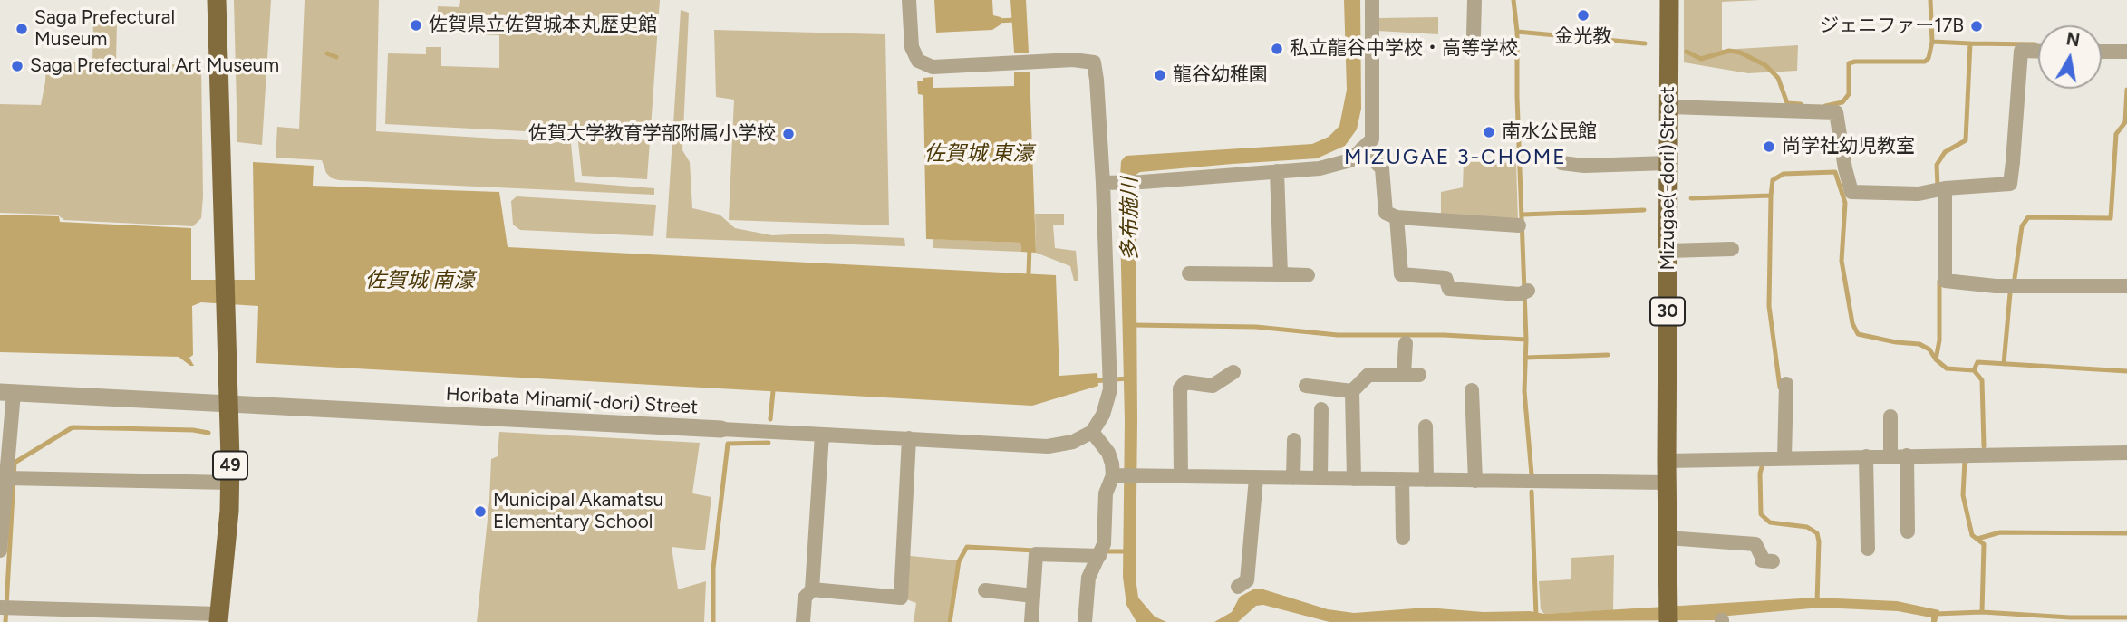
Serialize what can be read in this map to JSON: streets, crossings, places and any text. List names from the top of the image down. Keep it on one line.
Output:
{"streets":{"main road":["Mizugae(-dori) Street","30","49"],"street":["Horibata Minami(-dori) Street"]},"crossings":[["Horibata Minami(-dori) Street","49"]],"districts":["MIZUGAE 3-CHOME"],"water":["佐賀城 東濠","多布施川","佐賀城 南濠"],"places":["金光教","佐賀県立佐賀城本丸歴史館","ジェニファー17B","Saga Prefectural Museum","私立龍谷中学校・高等学校","Saga Prefectural Art Museum","龍谷幼稚園","南水公民館","佐賀大学教育学部附属小学校","尚学社幼児教室","Municipal Akamatsu Elementary School"],"north":"top"}
